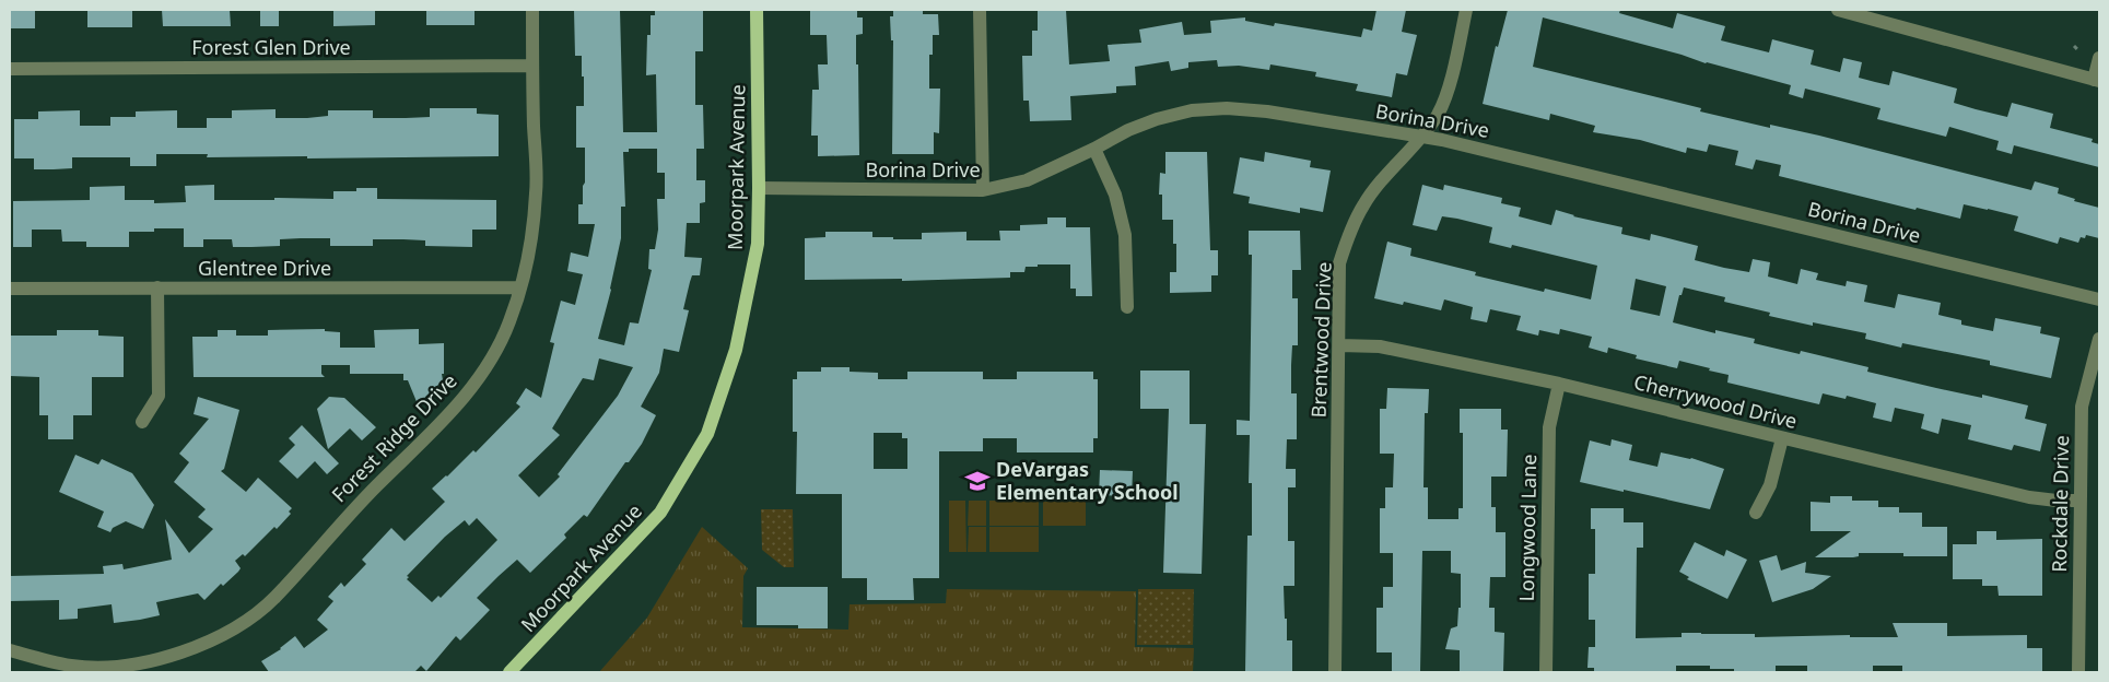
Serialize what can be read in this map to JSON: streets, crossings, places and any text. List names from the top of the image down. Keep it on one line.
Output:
{"streets":{"main road":["Moorpark Avenue"],"street":["Forest Glen Drive","Borina Drive","Glentree Drive","Brentwood Drive","Cherrywood Drive","Forest Ridge Drive","Rockdale Drive","Longwood Lane"]},"crossings":[["Forest Glen Drive","Forest Ridge Drive"],["Borina Drive","Moorpark Avenue"],["Borina Drive","Brentwood Drive"],["Glentree Drive","Forest Ridge Drive"],["Brentwood Drive","Cherrywood Drive"],["Cherrywood Drive","Rockdale Drive"],["Cherrywood Drive","Longwood Lane"]],"places":{"school or university":["DeVargas Elementary School"]}}
